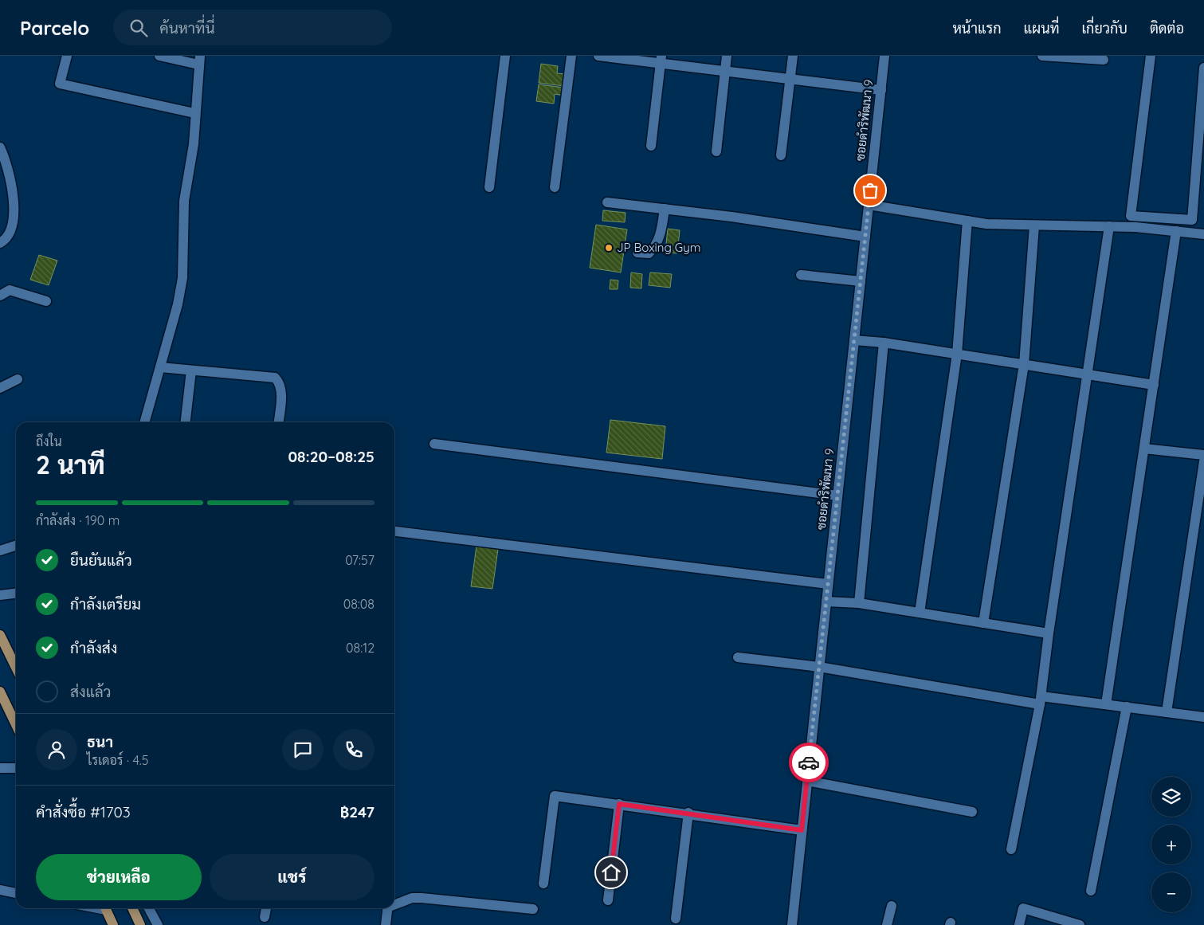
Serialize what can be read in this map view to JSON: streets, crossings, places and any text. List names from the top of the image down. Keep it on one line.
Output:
{"streets":{"street":["ซอยดำริพัฒนา 9"]},"places":["JP Boxing Gym"],"page":{"header":"Parcelo","search":"ค้นหาที่นี่","nav":["หน้าแรก","แผนที่","เกี่ยวกับ","ติดต่อ"],"heading":["2 นาที","ถึงใน","08:20–08:25"],"panel":["ธนา","ไรเดอร์ · 4.5","คำสั่งซื้อ #1703","฿247"],"bar":"กำลังส่ง · 190 m","list":[["ยืนยันแล้ว","07:57"],["กำลังเตรียม","08:08"],["กำลังส่ง","08:12"],"ส่งแล้ว"],"map_buttons":["+","−"],"buttons":["ช่วยเหลือ","แชร์"]}}
